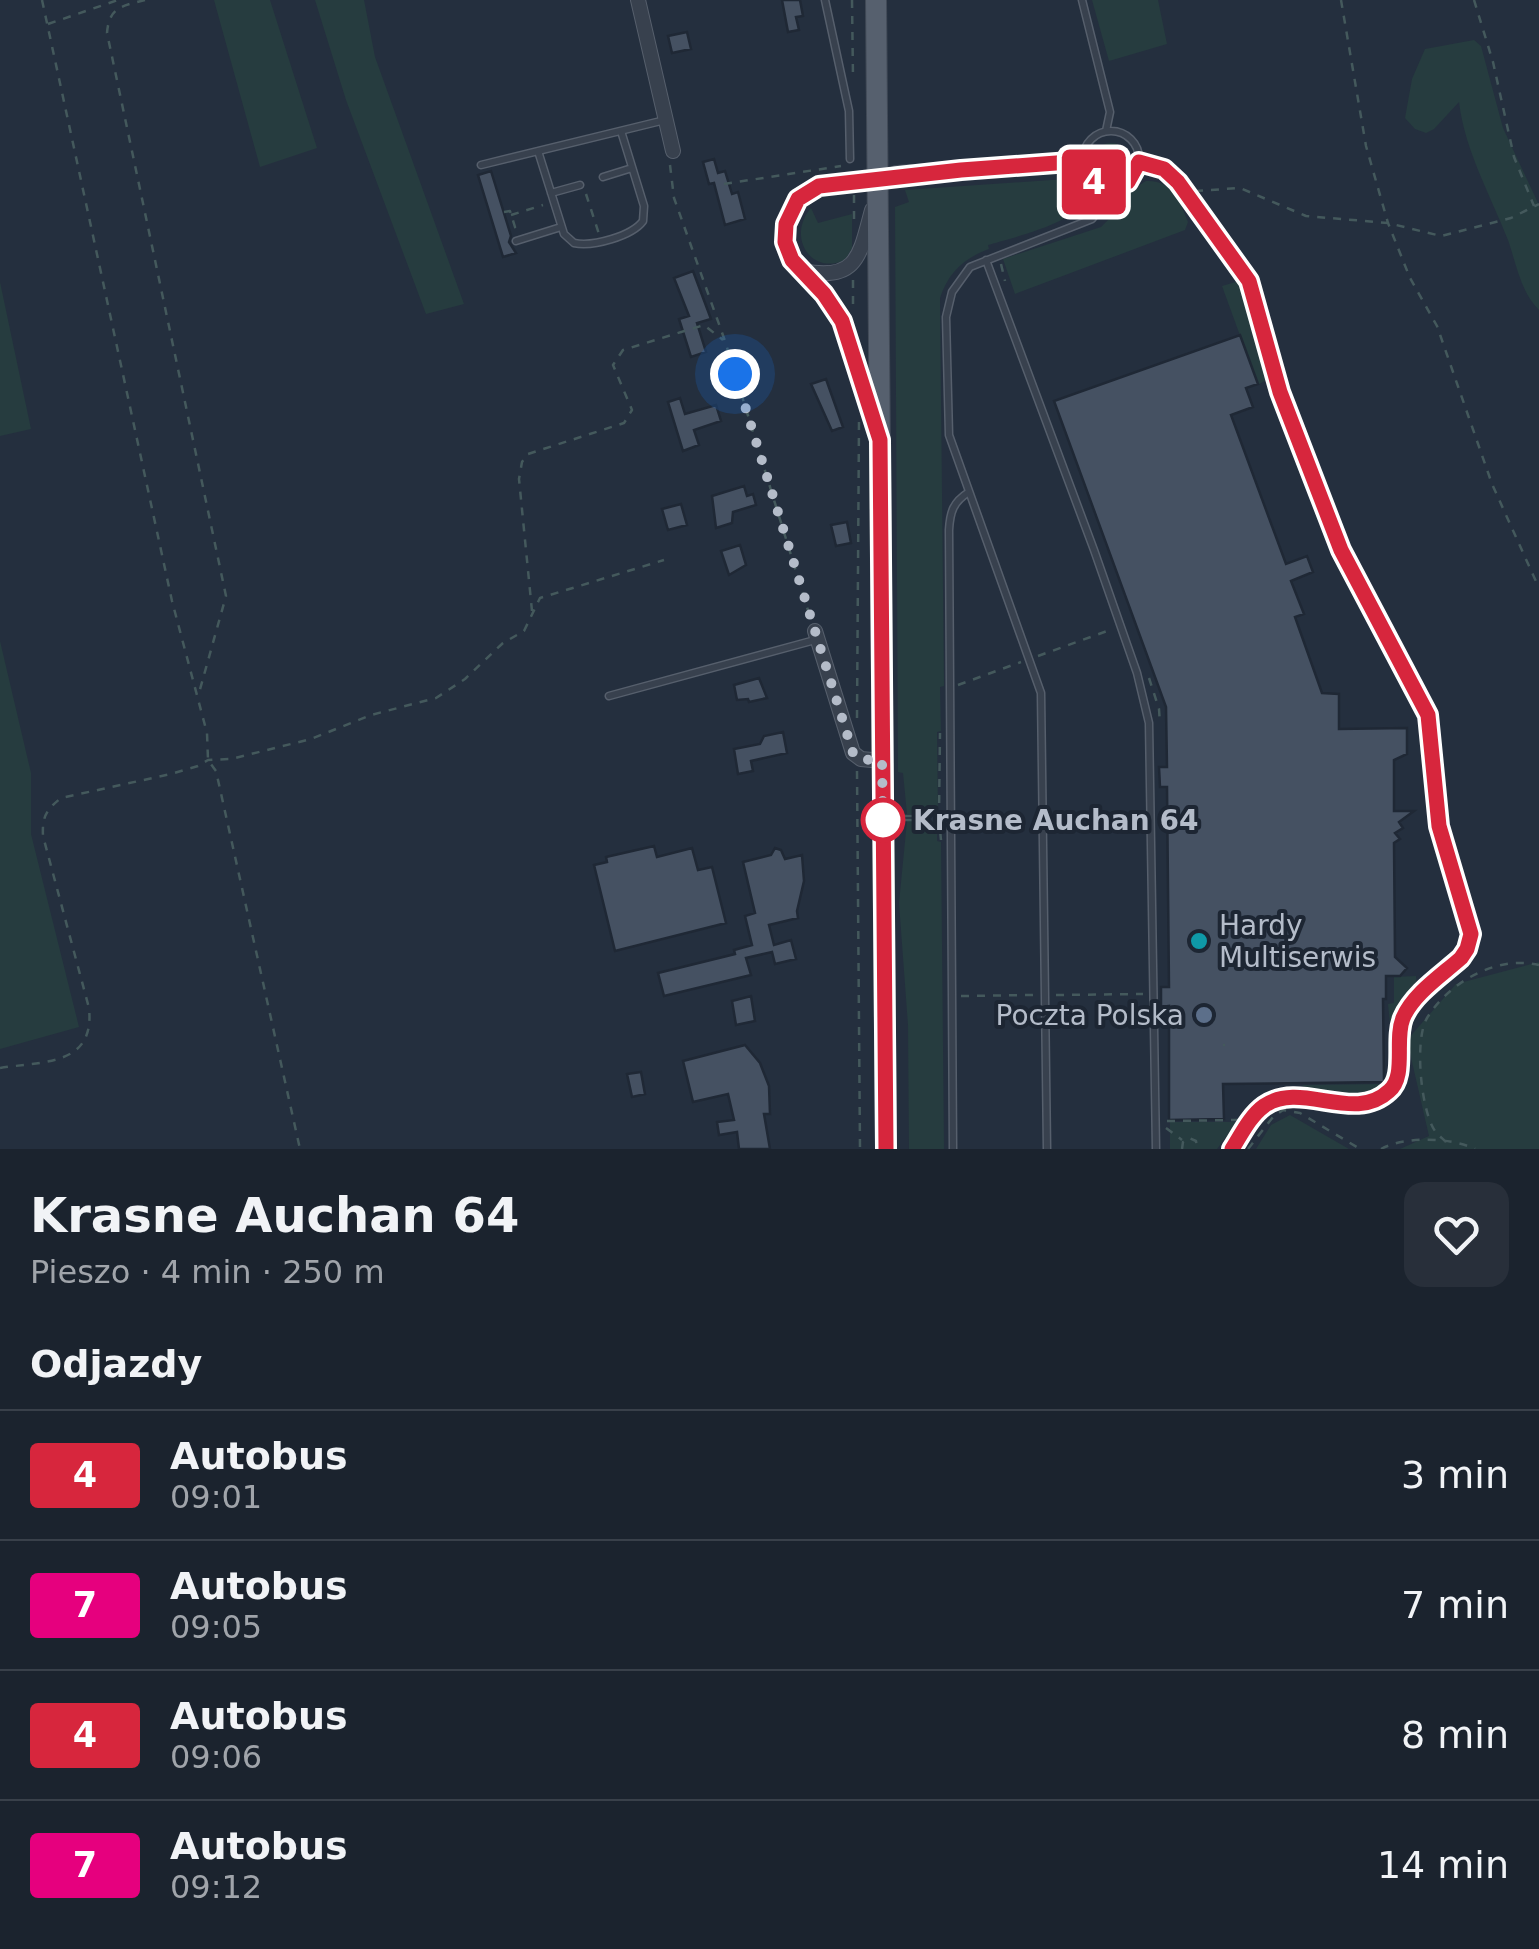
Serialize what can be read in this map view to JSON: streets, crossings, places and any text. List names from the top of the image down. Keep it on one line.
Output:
{"places":["Krasne Auchan 64","Hardy Multiserwis","Poczta Polska"],"lines":["bus line 4"],"page":{"on_map":"4","heading":[["Krasne Auchan 64","Pieszo · 4 min · 250 m"],"Odjazdy"],"list":[{"mark":"4","name":"Autobus","note":"09:01","value":"3 min"},{"mark":"7","name":"Autobus","note":"09:05","value":"7 min"},{"mark":"4","name":"Autobus","note":"09:06","value":"8 min"},{"mark":"7","name":"Autobus","note":"09:12","value":"14 min"}]}}
